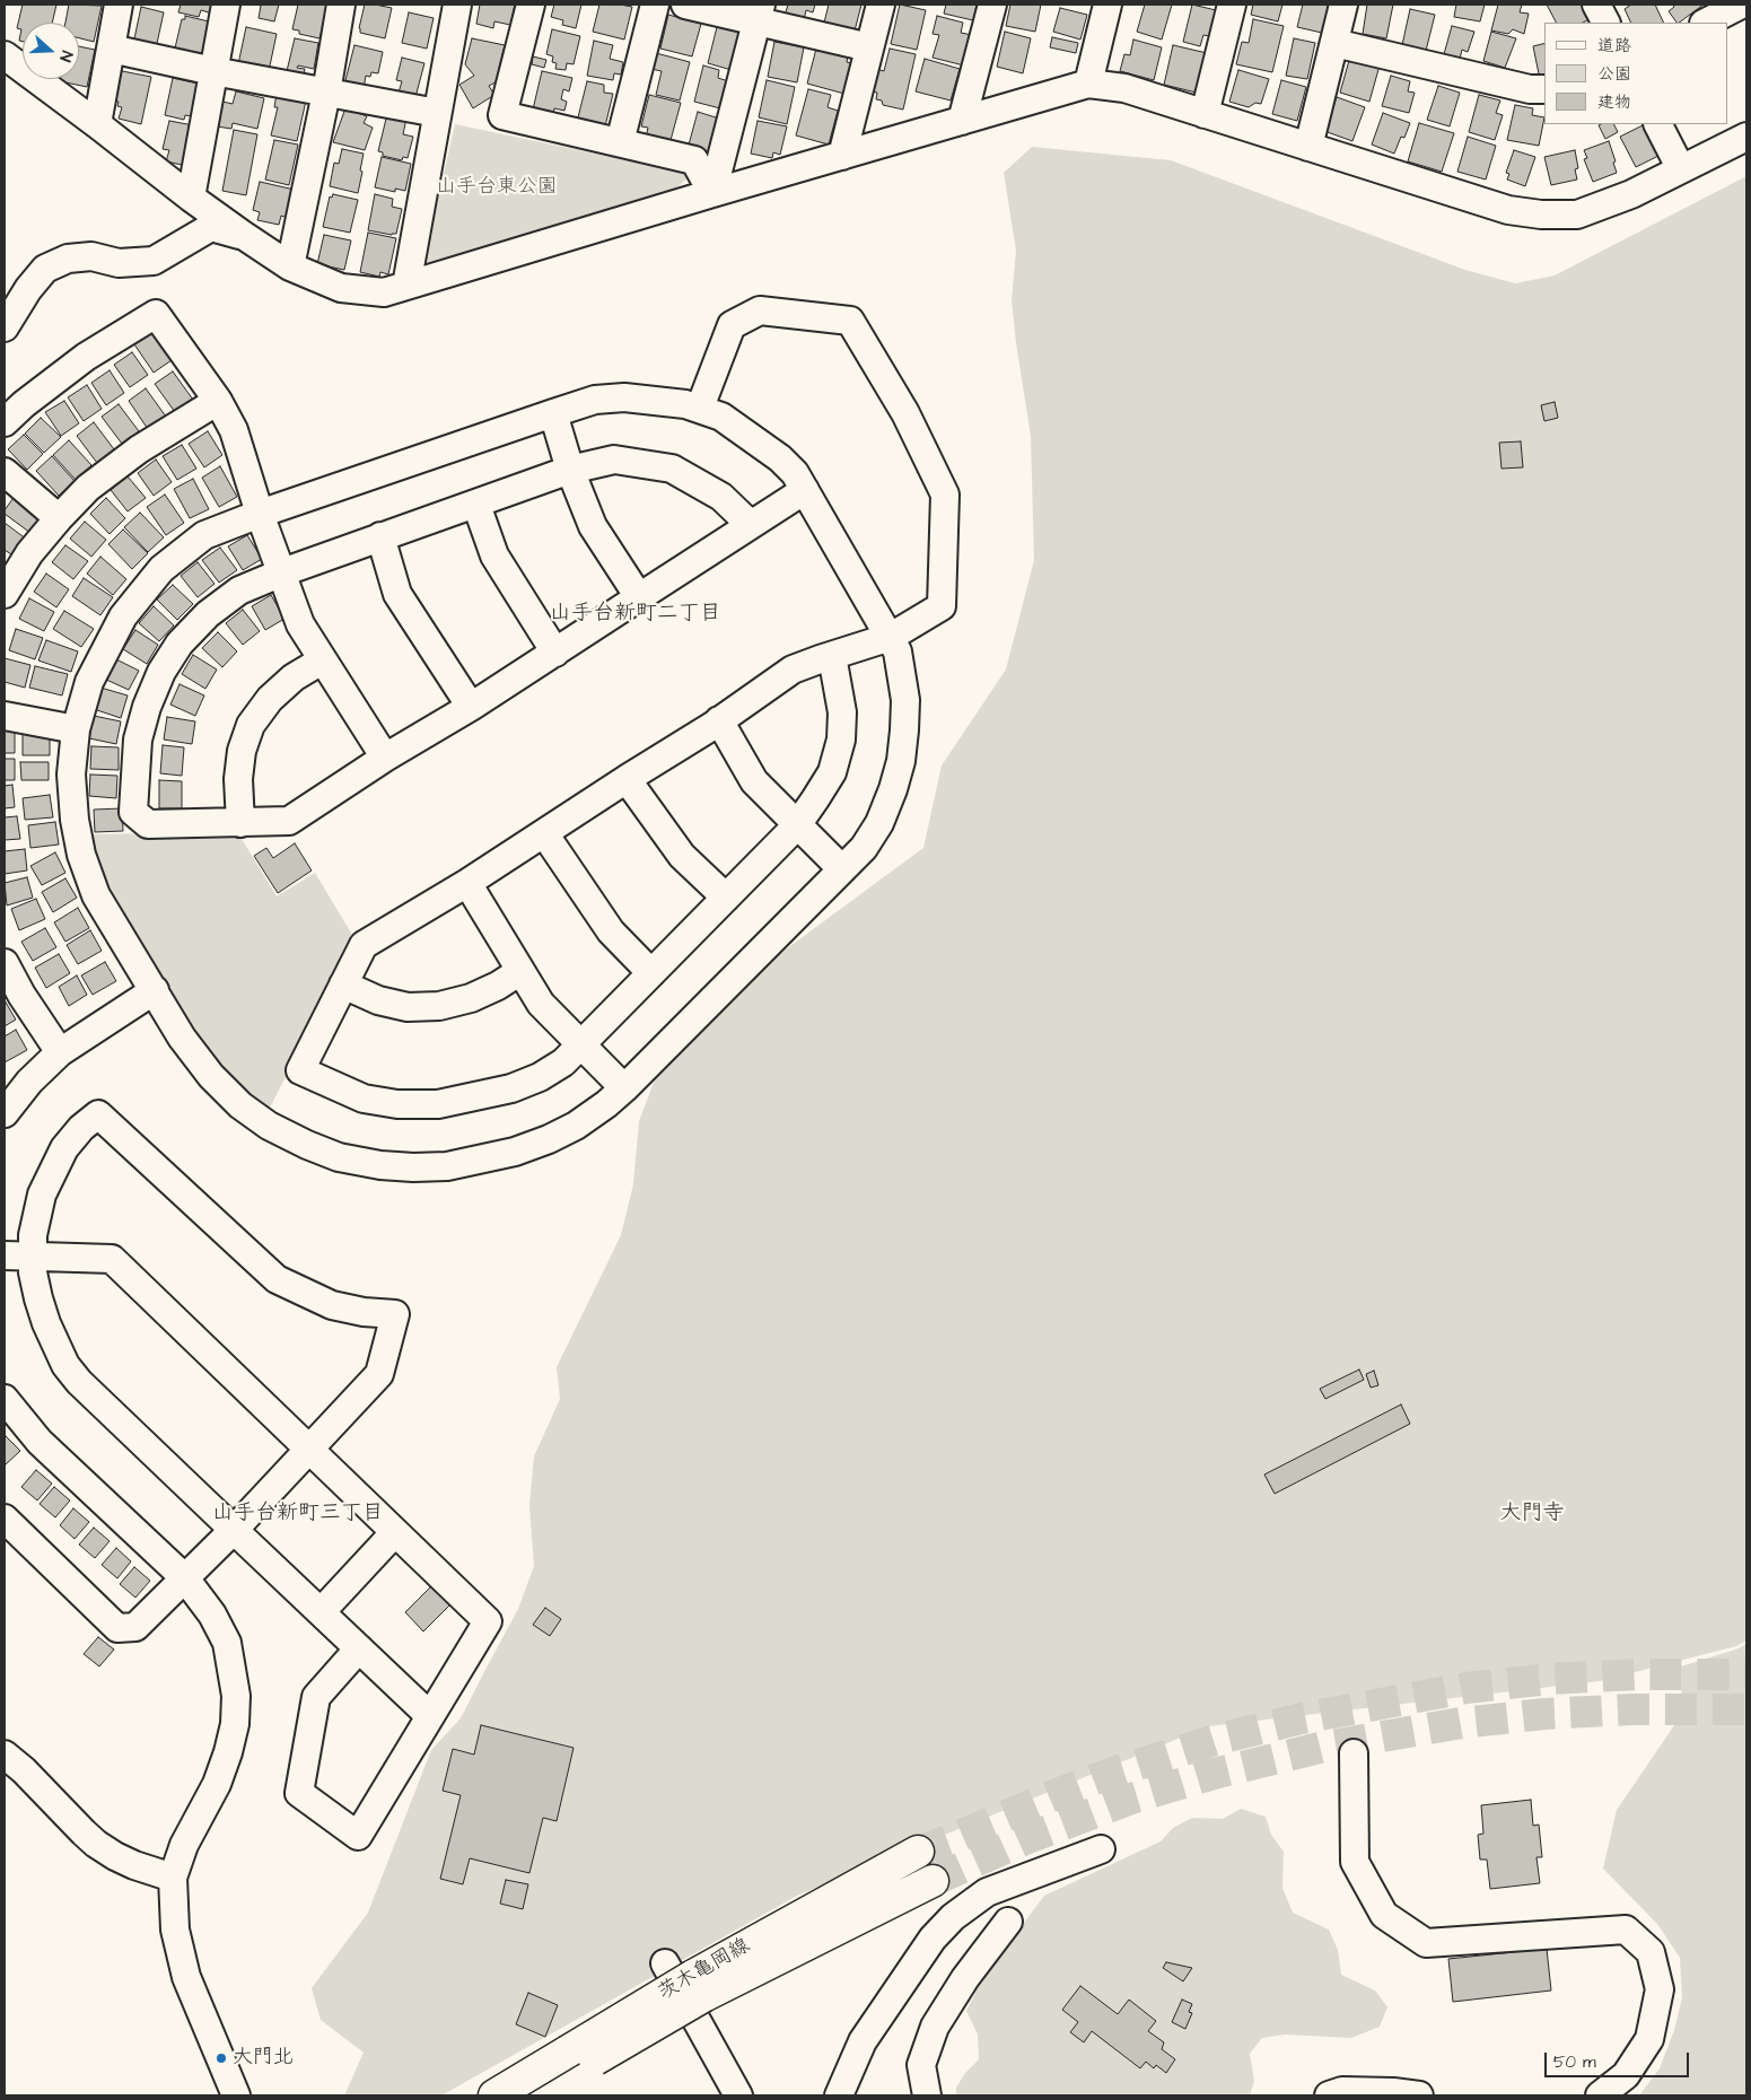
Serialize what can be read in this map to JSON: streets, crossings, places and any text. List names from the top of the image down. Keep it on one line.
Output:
{"streets":{"main road":["茨木亀岡線"]},"districts":["山手台新町二丁目","山手台新町三丁目","大門寺"],"parks":["山手台東公園"],"places":["大門北"],"legend":["道路","公園","建物"],"scale_bar":"50 m","north":"right"}
